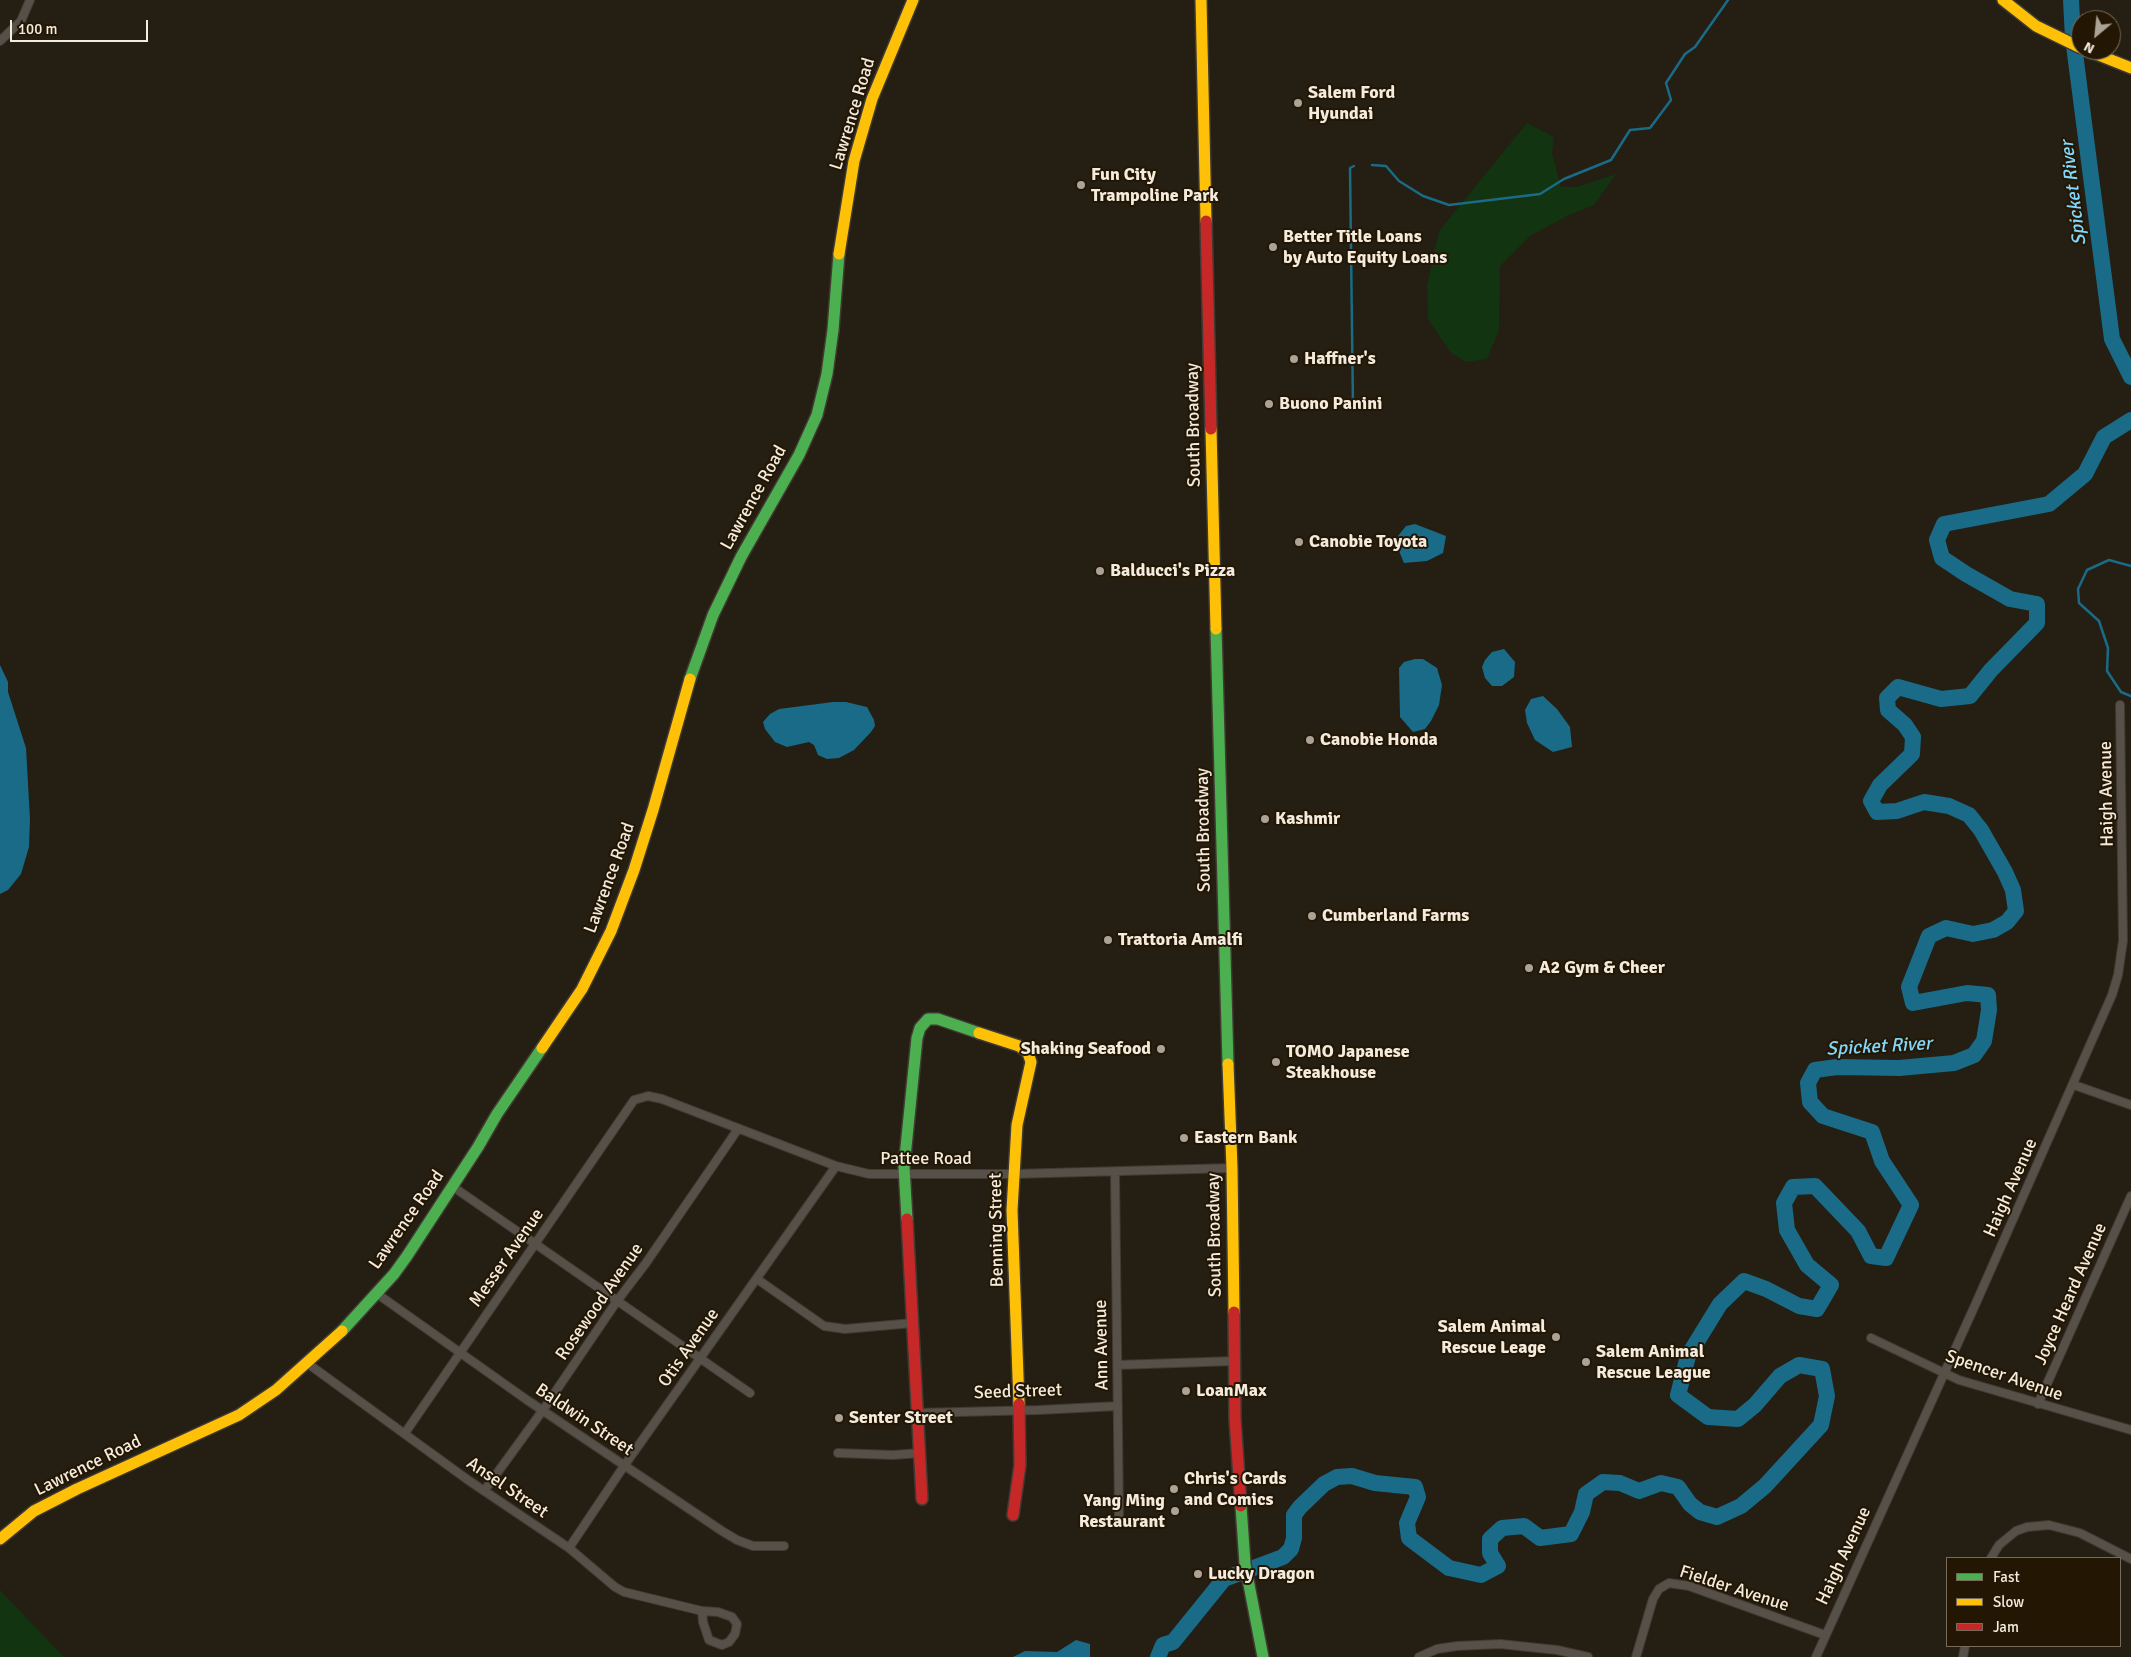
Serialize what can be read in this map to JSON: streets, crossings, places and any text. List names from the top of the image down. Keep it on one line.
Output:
{"streets":{"street":["Lawrence Road","South Broadway","Haigh Avenue","Pattee Road","Benning Street","Messer Avenue","Joyce Heard Avenue","Rosewood Avenue","Ann Avenue","Otis Avenue","Spencer Avenue","Seed Street","Baldwin Street","Ansel Street","Fielder Avenue"]},"crossings":[["Lawrence Road","Baldwin Street"],["Lawrence Road","Ansel Street"],["South Broadway","Pattee Road"],["Haigh Avenue","Spencer Avenue"],["Haigh Avenue","Fielder Avenue"],["Pattee Road","Benning Street"],["Pattee Road","Messer Avenue"],["Pattee Road","Rosewood Avenue"],["Pattee Road","Ann Avenue"],["Pattee Road","Otis Avenue"],["Benning Street","Seed Street"],["Messer Avenue","Baldwin Street"],["Messer Avenue","Ansel Street"],["Joyce Heard Avenue","Spencer Avenue"],["Rosewood Avenue","Baldwin Street"],["Rosewood Avenue","Ansel Street"],["Ann Avenue","Seed Street"],["Otis Avenue","Baldwin Street"],["Otis Avenue","Ansel Street"]],"water":["Spicket River"],"places":["Salem Ford Hyundai","Fun City Trampoline Park","Better Title Loans by Auto Equity Loans","Haffner's","Buono Panini","Canobie Toyota","Balducci's Pizza","Canobie Honda","Kashmir","Cumberland Farms","Trattoria Amalfi","A2 Gym & Cheer","Shaking Seafood","TOMO Japanese Steakhouse","Eastern Bank","Salem Animal Rescue Leage","Salem Animal Rescue League","LoanMax","Senter Street","Chris's Cards and Comics","Yang Ming Restaurant","Lucky Dragon"],"legend":["Fast","Slow","Jam"],"scale_bar":"100 m","north":"bottom left"}
